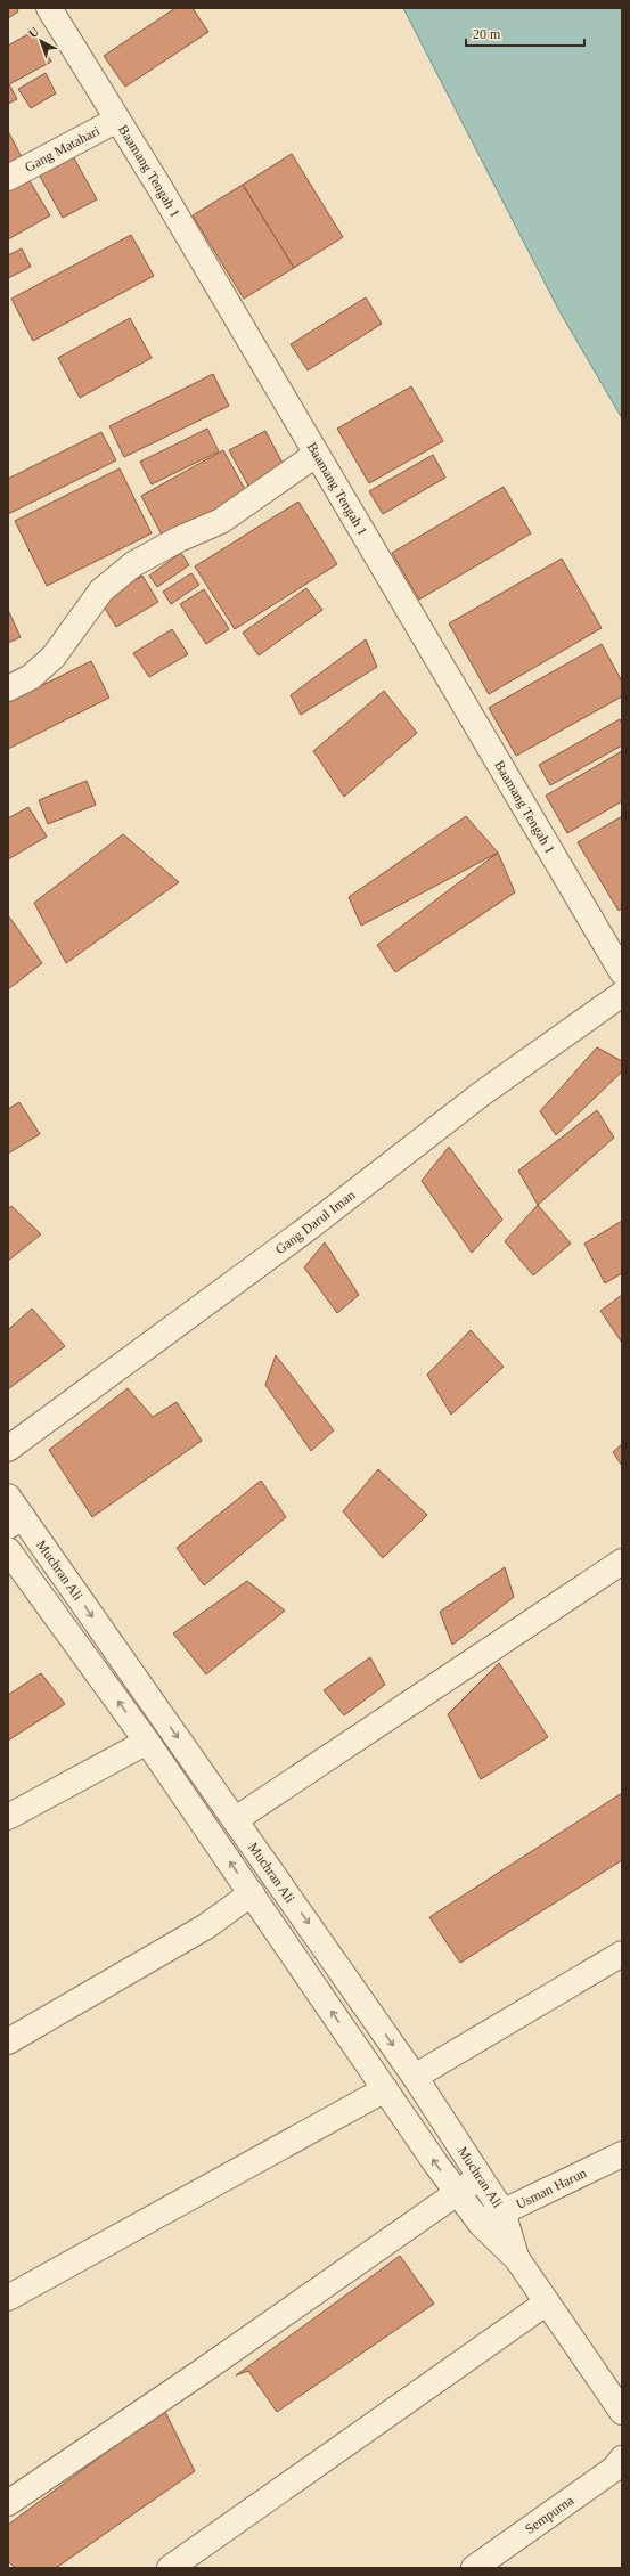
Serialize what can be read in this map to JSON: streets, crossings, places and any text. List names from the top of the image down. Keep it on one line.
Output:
{"streets":{"street":["Gang Matahari","Baamang Tengah 1","Gang Darul Iman","Muchran Ali","Usman Harun","Sempurna"]},"crossings":[["Gang Matahari","Baamang Tengah 1"],["Muchran Ali","Usman Harun"]],"scale_bar":"20 m","north":"top left"}
